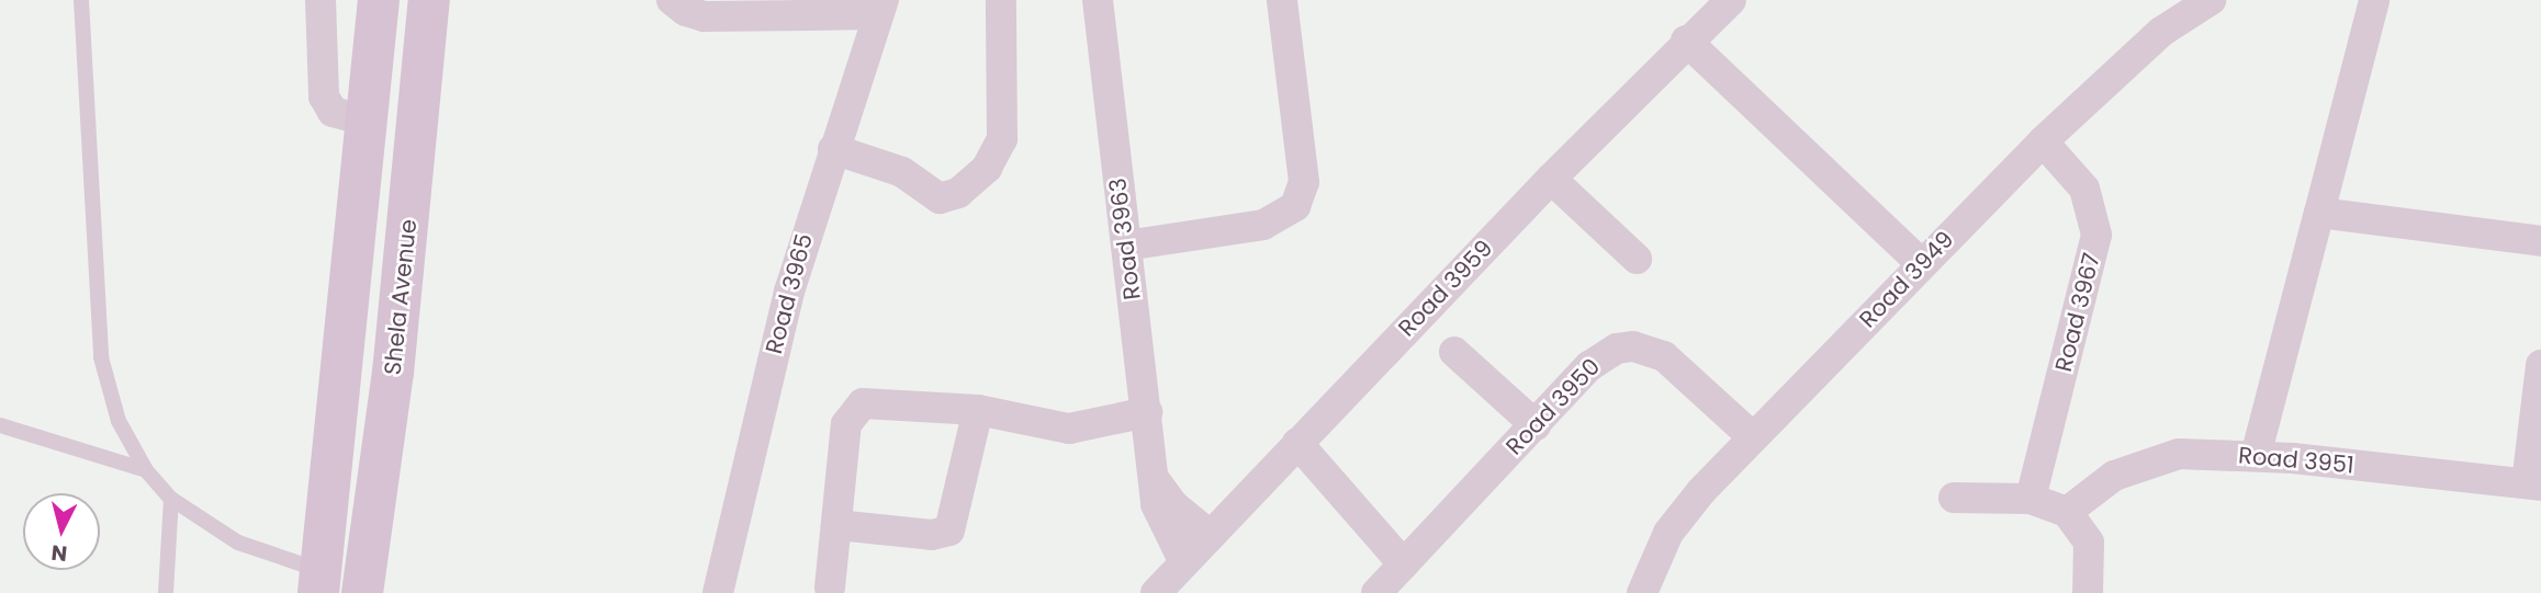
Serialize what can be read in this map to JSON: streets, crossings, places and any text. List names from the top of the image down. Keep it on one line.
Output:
{"streets":{"main road":["Shela Avenue"],"street":["Road 3963","Road 3949","Road 3959","Road 3965","Road 3967","Road 3950","Road 3951"]},"crossings":[["Road 3963","Road 3959"],["Road 3949","Road 3967"],["Road 3949","Road 3950"]],"north":"bottom"}
